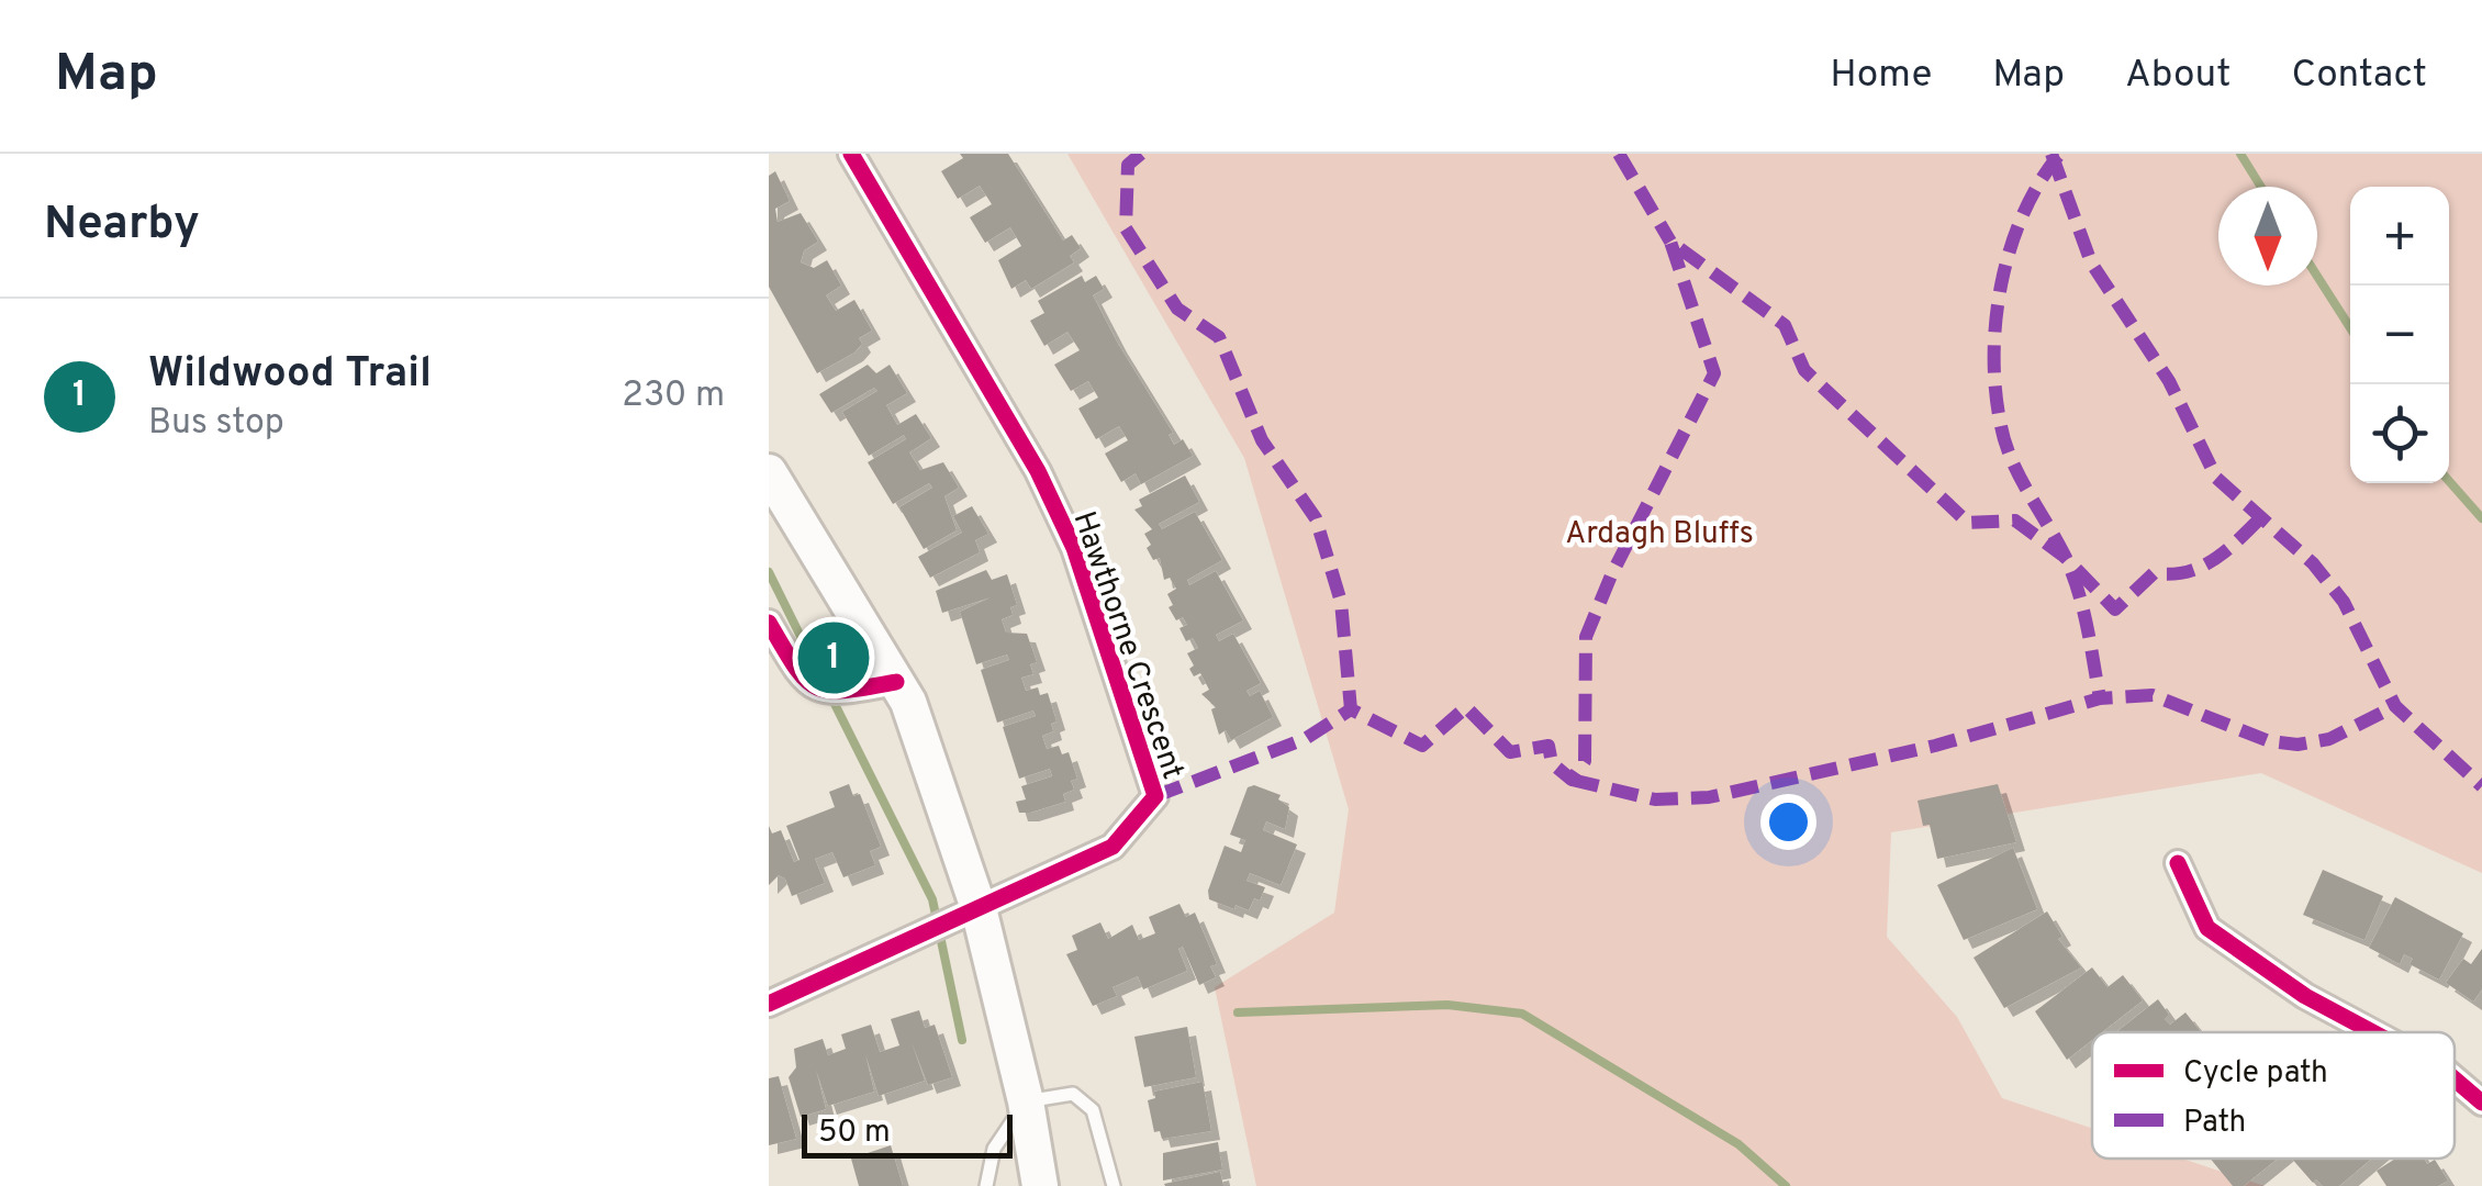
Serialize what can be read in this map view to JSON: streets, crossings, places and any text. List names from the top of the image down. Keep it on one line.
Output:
{"streets":{"street":["Hawthorne Crescent"]},"parks":["Ardagh Bluffs"],"legend":["Cycle path","Path"],"scale_bar":"50 m","north":"bottom","page":{"header":"Map","nav":["Home","Map","About","Contact"],"heading":"Nearby","map_buttons":["+","−"],"list":[{"mark":"1","name":"Wildwood Trail","note":"Bus stop","value":"230 m"}],"pins":"1","scale":"50 m"}}
